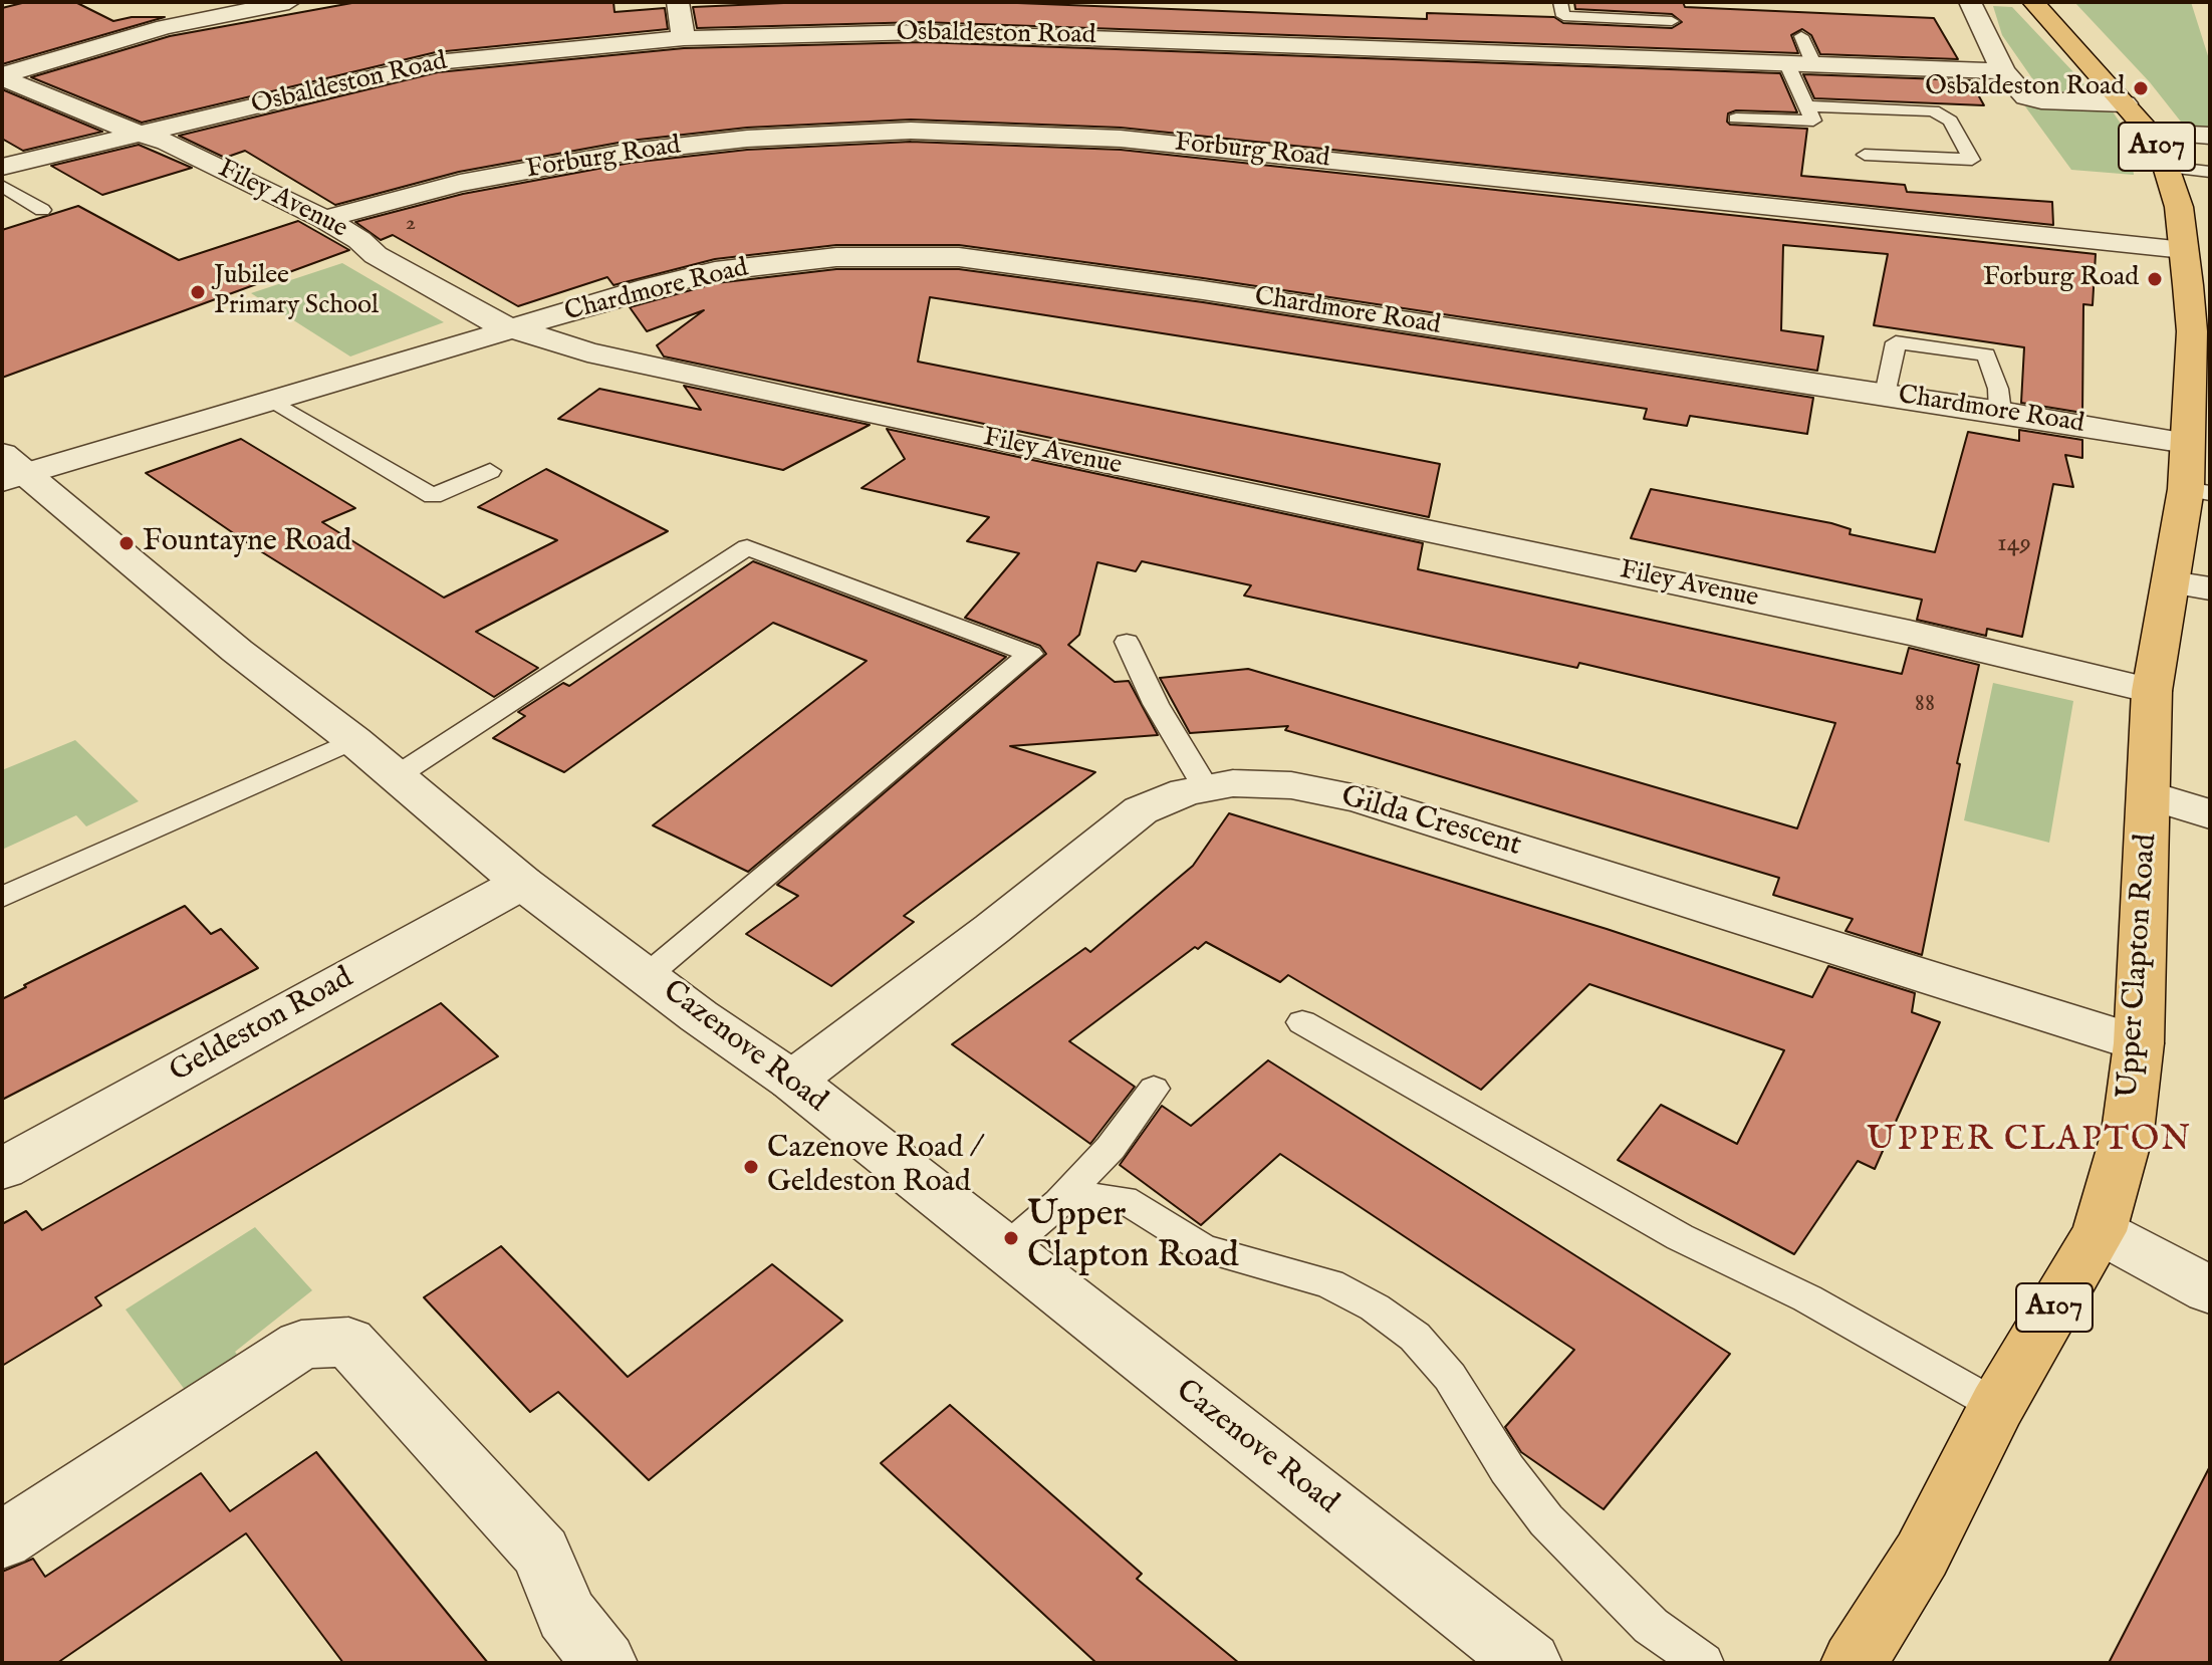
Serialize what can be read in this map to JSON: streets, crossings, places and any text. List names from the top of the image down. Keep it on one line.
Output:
{"streets":{"highway":["A107","Upper Clapton Road"],"street":["Osbaldeston Road","Forburg Road","Filey Avenue","Chardmore Road","Gilda Crescent","Geldeston Road","Cazenove Road"]},"crossings":[["Osbaldeston Road","Filey Avenue"],["A107","Forburg Road"],["A107","Chardmore Road"],["A107","Upper Clapton Road"],["Forburg Road","Filey Avenue"],["Filey Avenue","Chardmore Road"],["Filey Avenue","Upper Clapton Road"],["Chardmore Road","Upper Clapton Road"],["Gilda Crescent","Upper Clapton Road"],["Gilda Crescent","Cazenove Road"],["Geldeston Road","Cazenove Road"]],"districts":["UPPER CLAPTON"],"places":["Osbaldeston Road","Forburg Road","Jubilee Primary School","Fountayne Road","Cazenove Road / Geldeston Road","Upper Clapton Road"],"house_numbers":["2","149","88"]}
